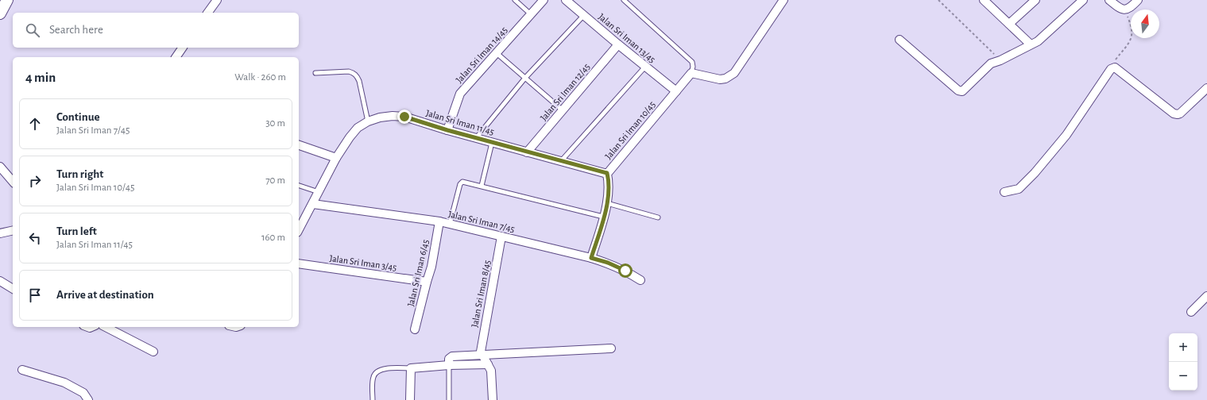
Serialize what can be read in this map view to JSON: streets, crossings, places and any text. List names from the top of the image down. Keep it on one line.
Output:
{"streets":{"street":["Jalan Sri Iman 13/45","Jalan Sri Iman 14/45","Jalan Sri Iman 12/45","Jalan Sri Iman 11/45","Jalan Sri Iman 10/45","Jalan Sri Iman 7/45","Jalan Sri Iman 3/45","Jalan Sri Iman 6/45","Jalan Sri Iman 8/45"]},"crossings":[["Jalan Sri Iman 13/45","Jalan Sri Iman 12/45"],["Jalan Sri Iman 13/45","Jalan Sri Iman 10/45"],["Jalan Sri Iman 14/45","Jalan Sri Iman 11/45"],["Jalan Sri Iman 12/45","Jalan Sri Iman 11/45"],["Jalan Sri Iman 11/45","Jalan Sri Iman 10/45"],["Jalan Sri Iman 11/45","Jalan Sri Iman 7/45"],["Jalan Sri Iman 10/45","Jalan Sri Iman 7/45"],["Jalan Sri Iman 7/45","Jalan Sri Iman 6/45"],["Jalan Sri Iman 7/45","Jalan Sri Iman 8/45"],["Jalan Sri Iman 3/45","Jalan Sri Iman 6/45"]],"north":"top","page":{"search":"Search here","heading":["4 min","Walk · 260 m"],"list":[["Continue","Jalan Sri Iman 7/45","30 m"],["Turn right","Jalan Sri Iman 10/45","70 m"],["Turn left","Jalan Sri Iman 11/45","160 m"],"Arrive at destination"],"map_buttons":["+","−"]}}
